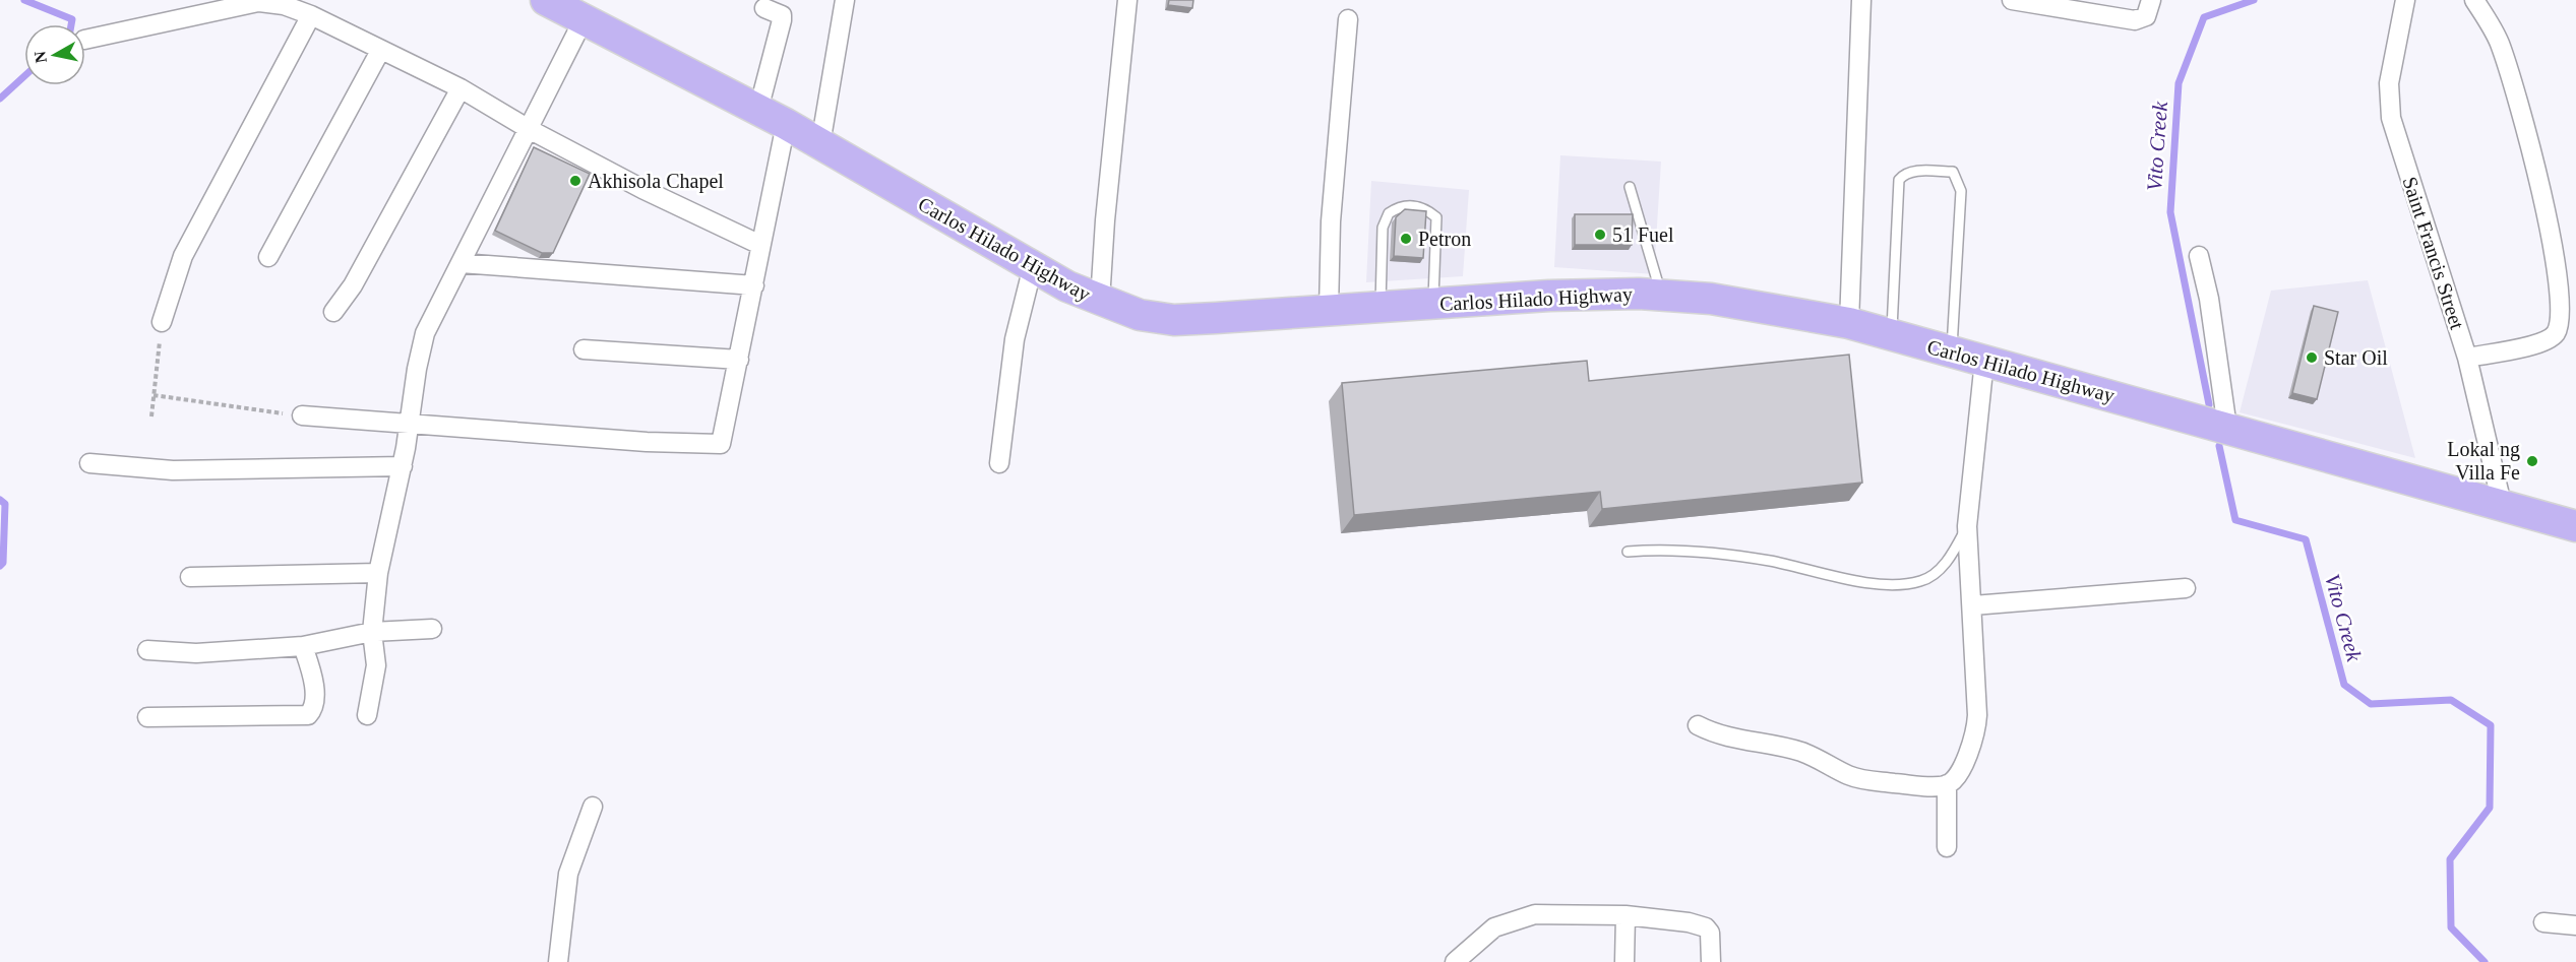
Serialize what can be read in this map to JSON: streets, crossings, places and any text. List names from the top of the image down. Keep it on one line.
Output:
{"streets":{"main road":["Carlos Hilado Highway"],"street":["Saint Francis Street"]},"crossings":[["Carlos Hilado Highway","Saint Francis Street"]],"water":["Vito Creek"],"places":["Akhisola Chapel","51 Fuel","Petron","Star Oil","Lokal ng Villa Fe"],"north":"left"}
